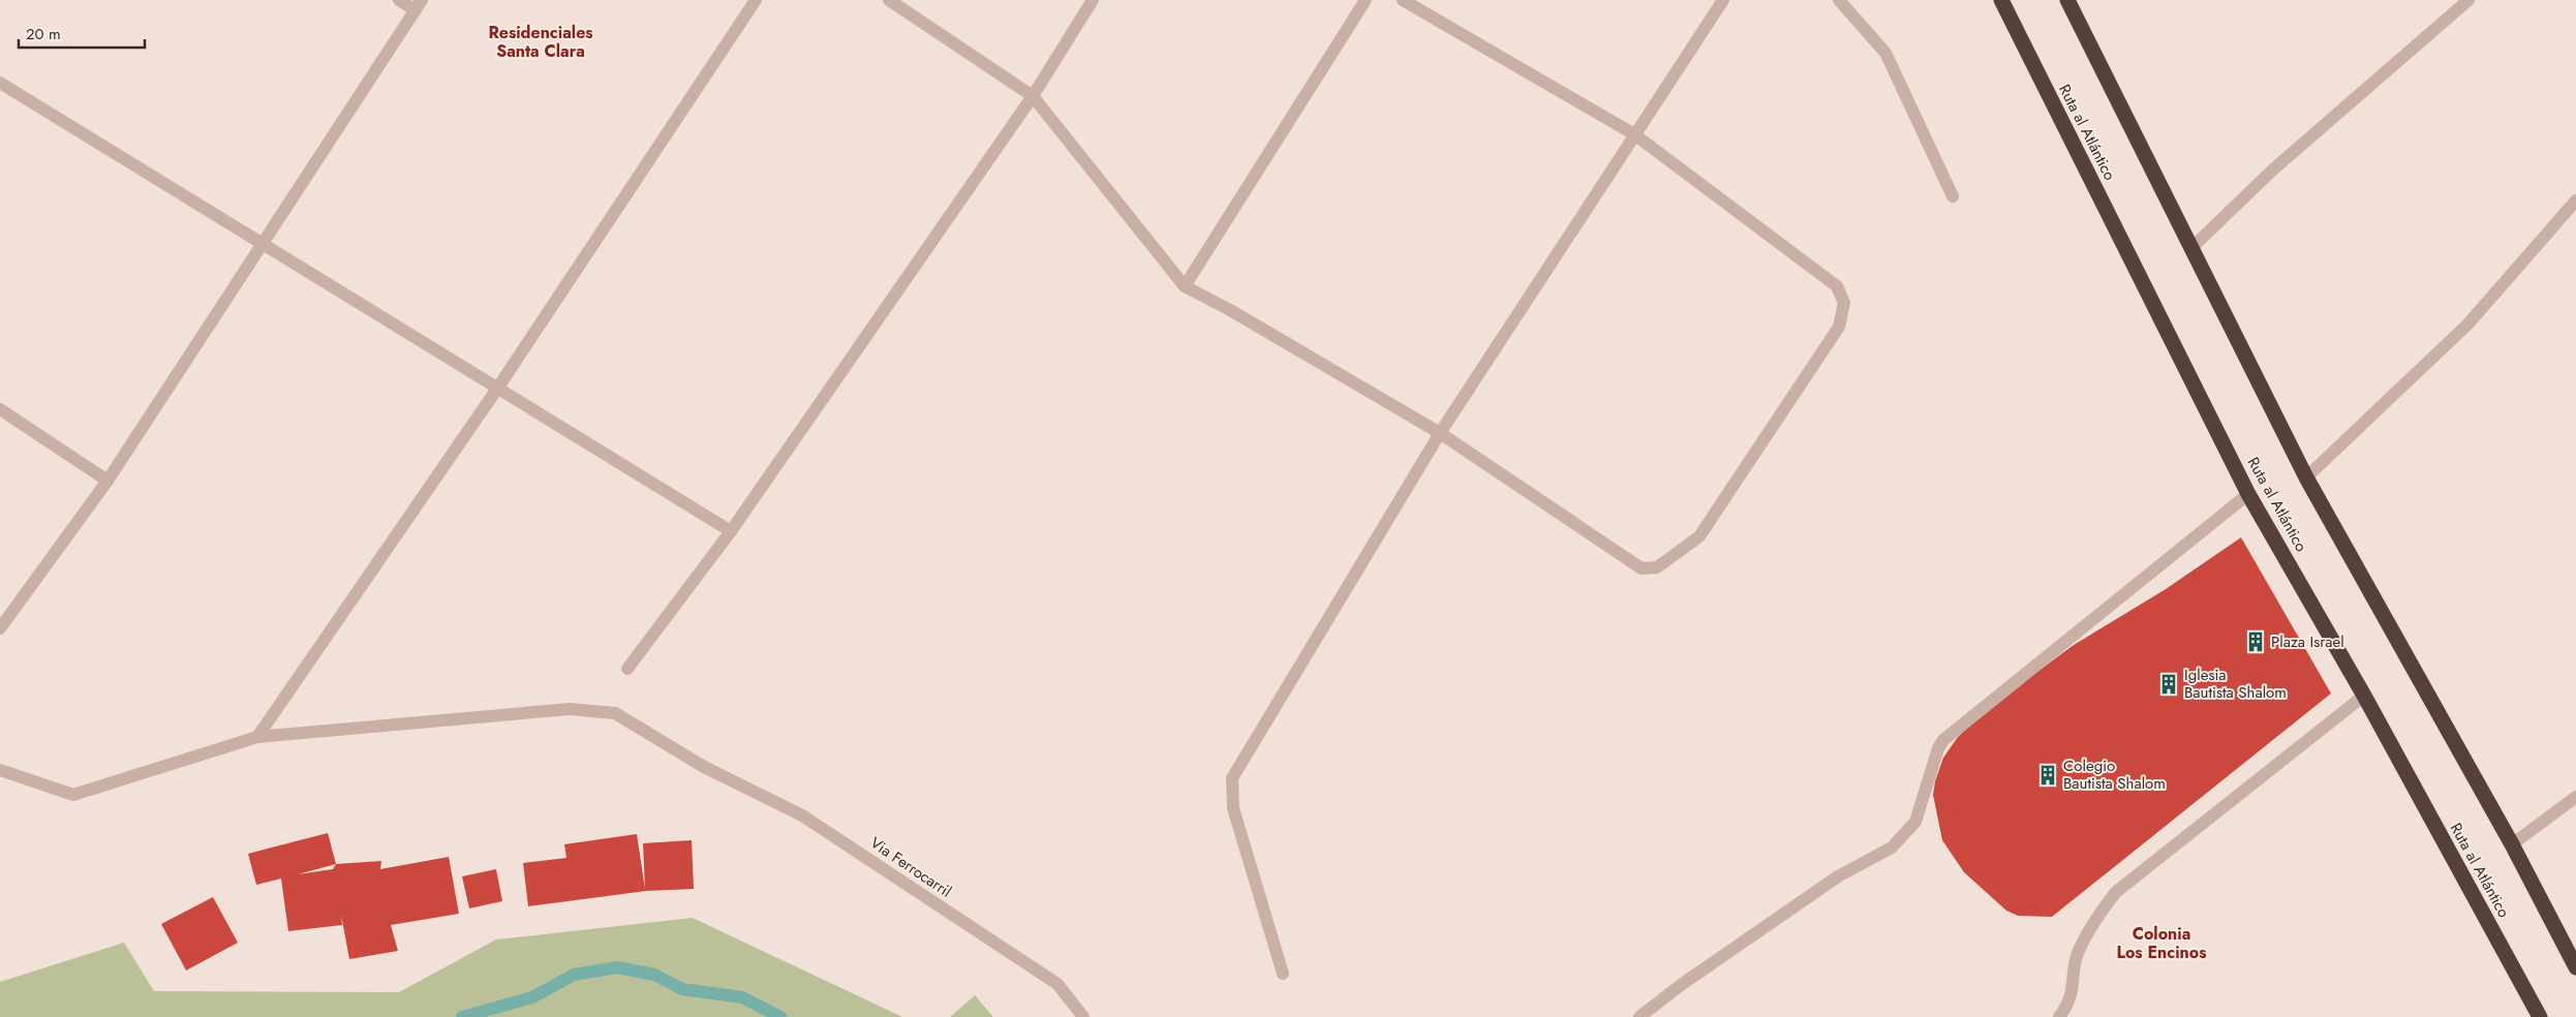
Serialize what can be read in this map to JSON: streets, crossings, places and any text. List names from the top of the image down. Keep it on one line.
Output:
{"streets":{"highway":["Ruta al Atlántico"],"street":["Via Ferrocarril"]},"districts":["Residenciales Santa Clara","Colonia Los Encinos"],"places":{"building":["Plaza Israel","Iglesia Bautista Shalom","Colegio Bautista Shalom"]},"scale_bar":"20 m"}
